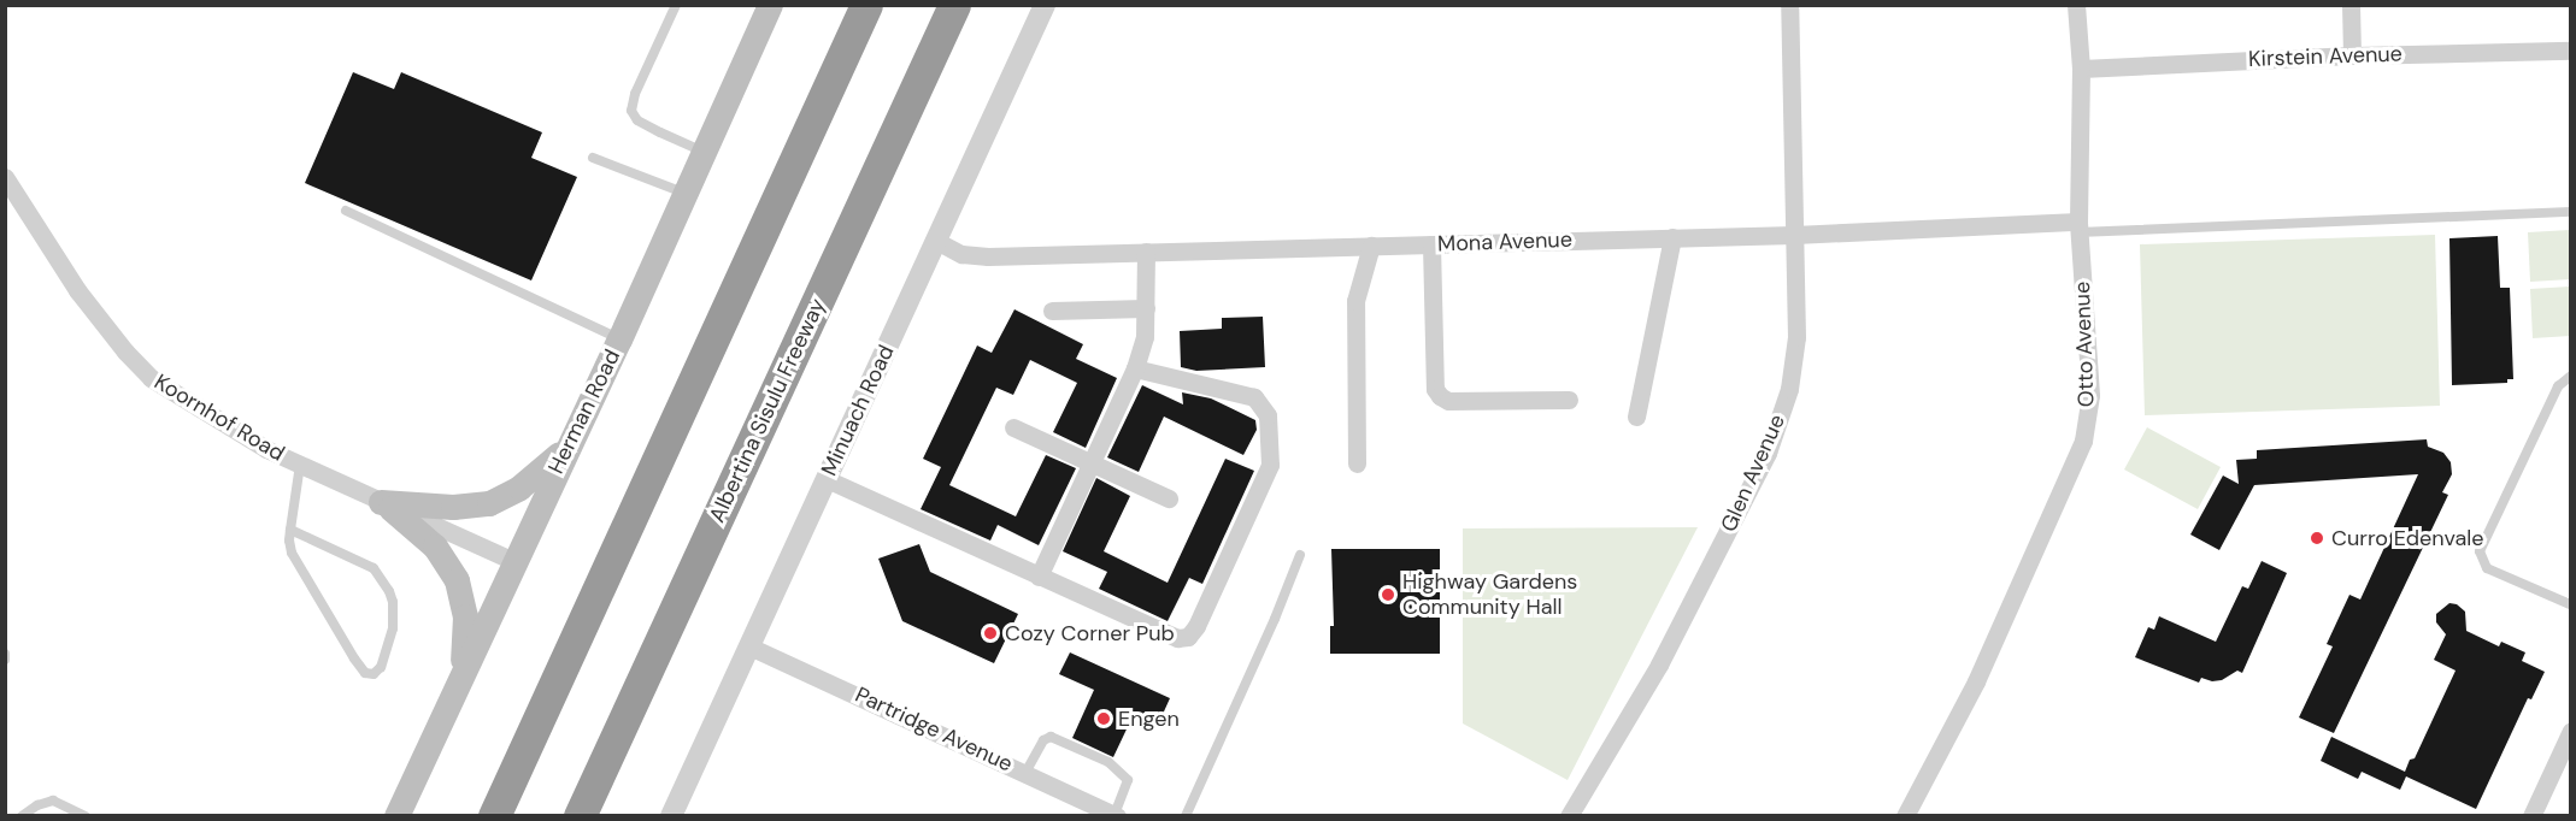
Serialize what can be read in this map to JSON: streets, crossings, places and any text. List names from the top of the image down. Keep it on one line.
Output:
{"streets":{"highway":["Albertina Sisulu Freeway"],"main road":["Herman Road"],"street":["Kirstein Avenue","Mona Avenue","Otto Avenue","Minuach Road","Koornhof Road","Glen Avenue","Partridge Avenue"]},"crossings":[["Kirstein Avenue","Otto Avenue"],["Mona Avenue","Otto Avenue"],["Mona Avenue","Minuach Road"],["Mona Avenue","Glen Avenue"],["Minuach Road","Partridge Avenue"],["Herman Road","Koornhof Road"]],"places":["Curro Edenvale","Highway Gardens Community Hall","Cozy Corner Pub","Engen"]}
